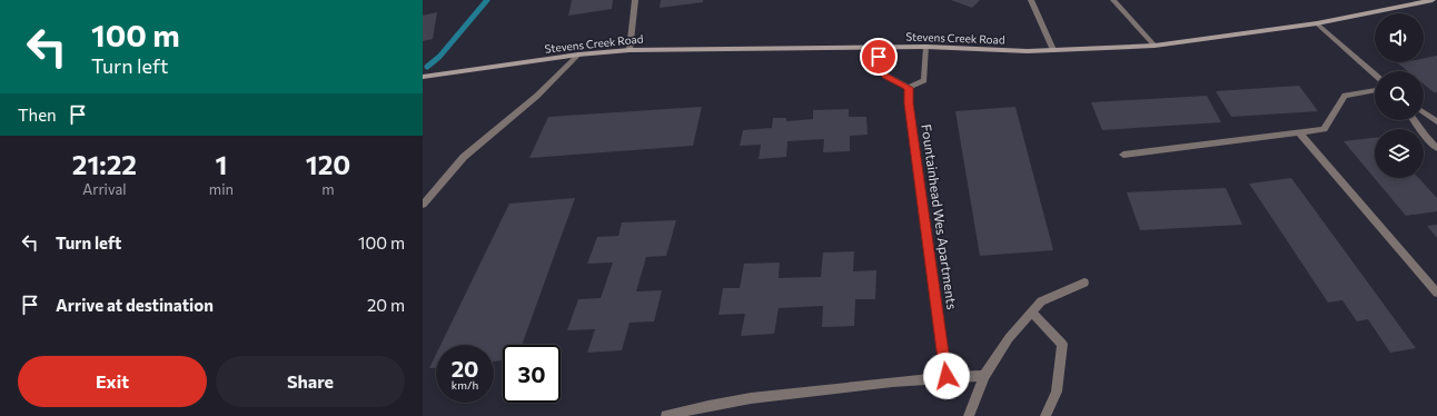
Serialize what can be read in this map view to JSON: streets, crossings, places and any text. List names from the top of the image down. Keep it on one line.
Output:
{"streets":{"street":["Stevens Creek Road","Fountainhead Wes Apartments"]},"page":{"turn":["100 m","Turn left"],"then":"Then","eta":["21:22","Arrival","1","min","120","m"],"list":[{"name":"Turn left","value":"100 m"},{"name":"Arrive at destination","value":"20 m"}],"speed":"20 km/h","limit":"30","buttons":["Exit","Share"]}}
